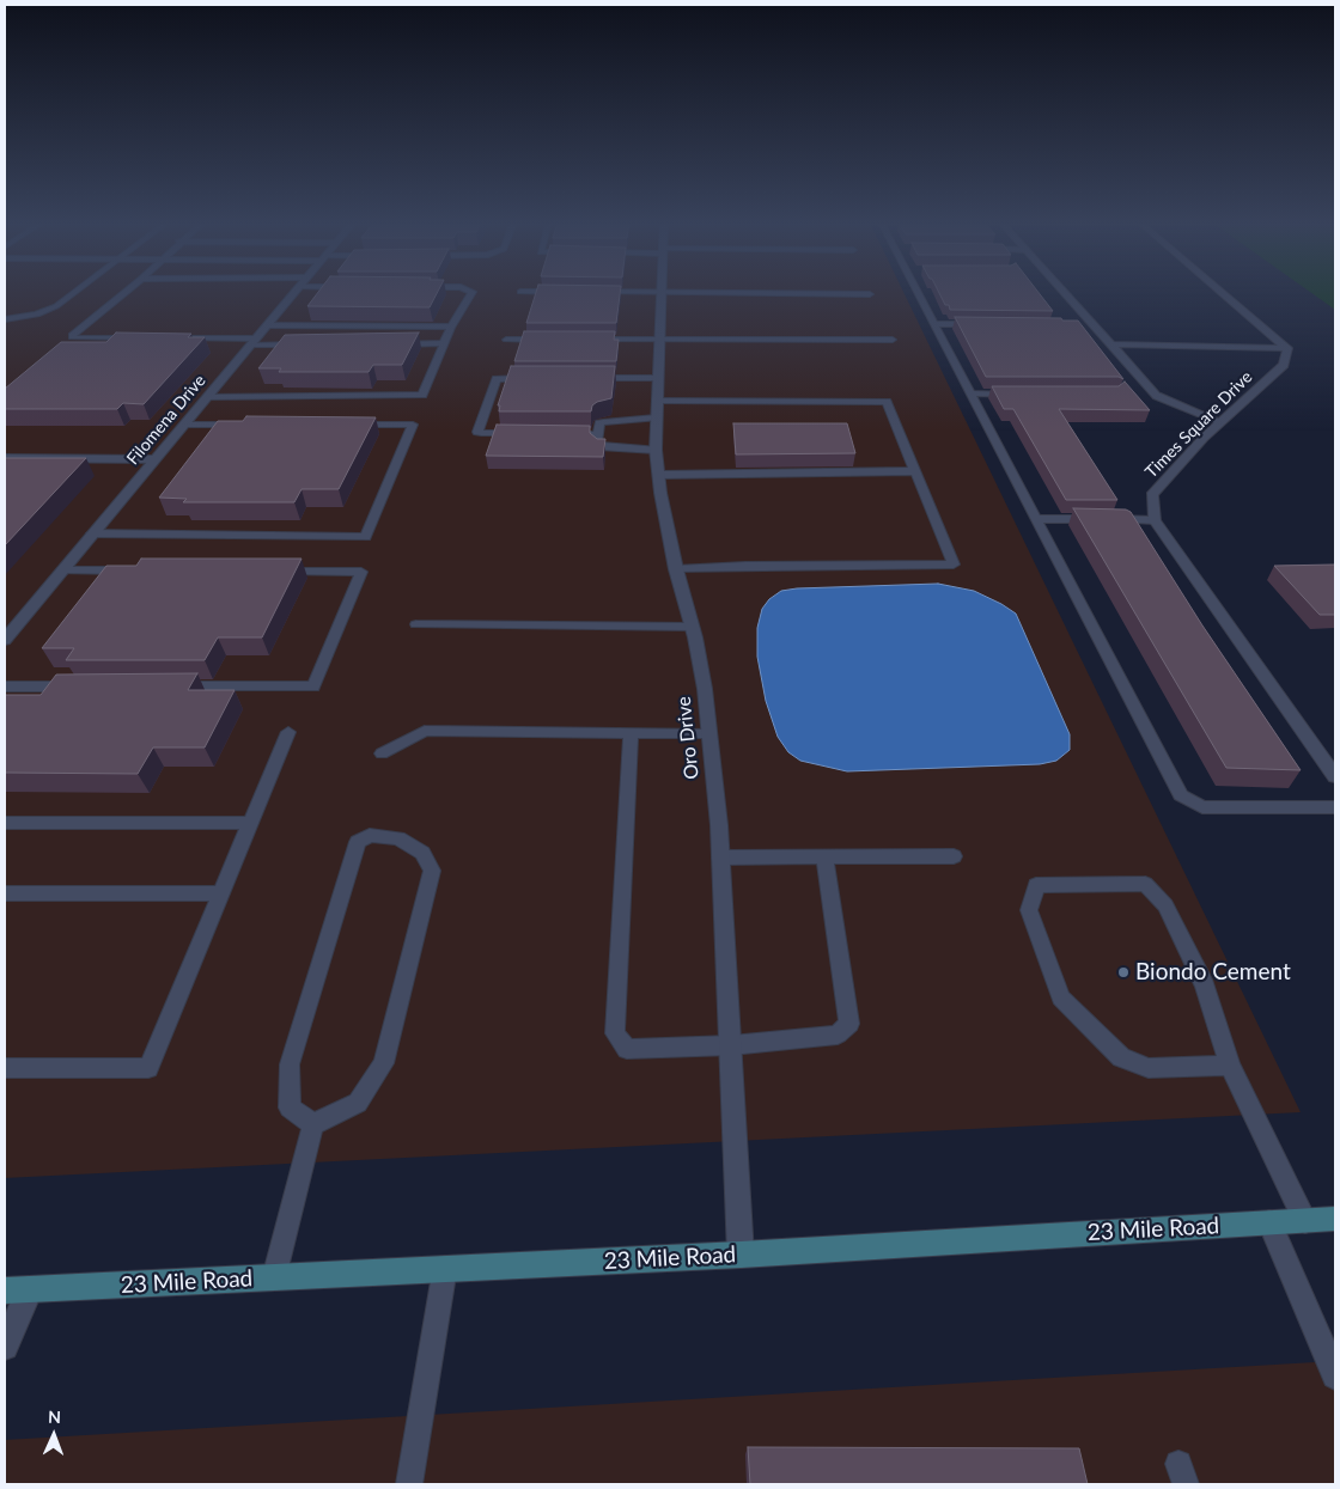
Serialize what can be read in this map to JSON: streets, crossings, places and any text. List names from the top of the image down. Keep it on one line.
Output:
{"streets":{"main road":["23 Mile Road"],"street":["Filomena Drive","Times Square Drive","Oro Drive"]},"crossings":[["Oro Drive","23 Mile Road"]],"places":["Biondo Cement"],"north":"top"}
